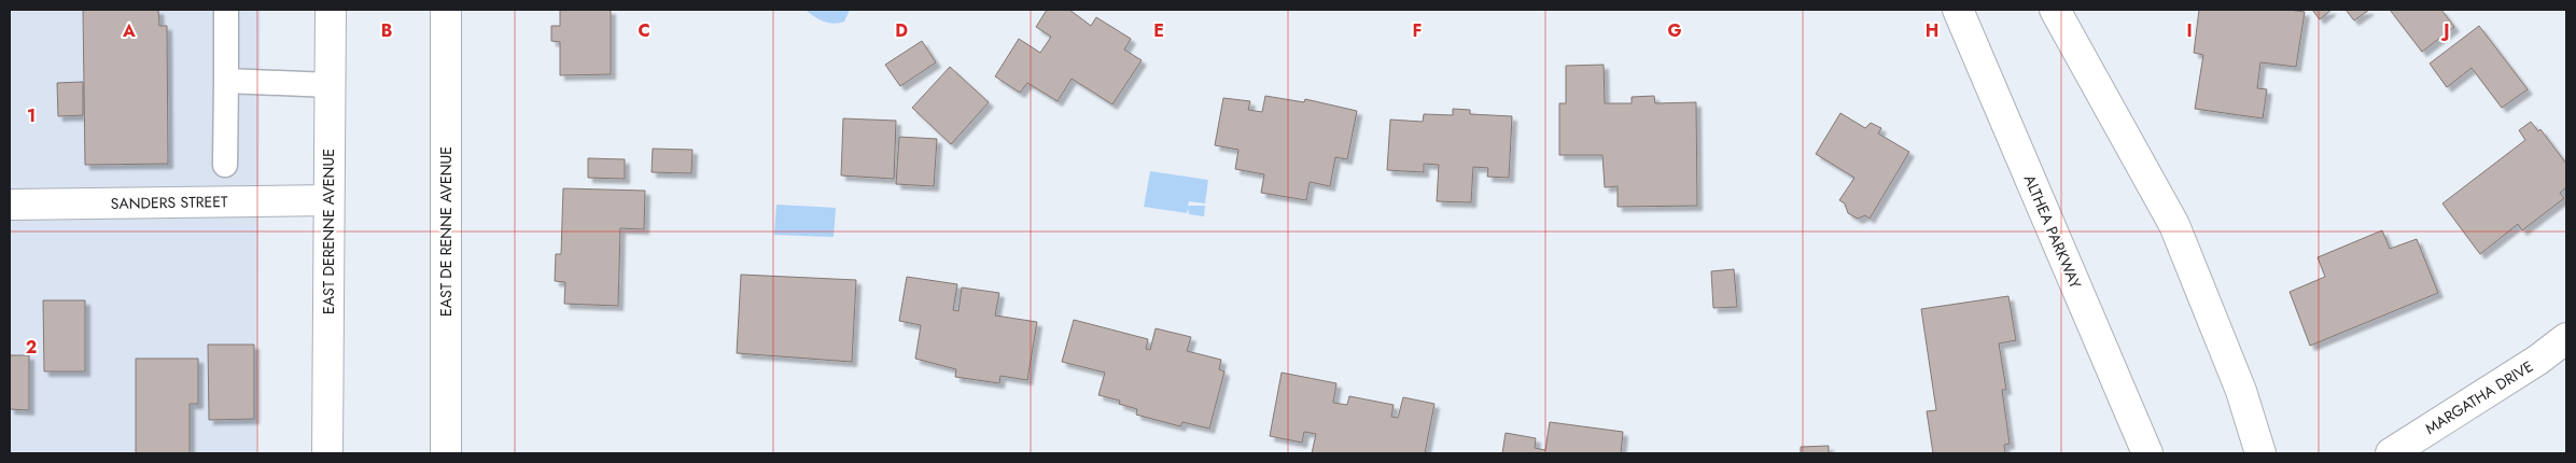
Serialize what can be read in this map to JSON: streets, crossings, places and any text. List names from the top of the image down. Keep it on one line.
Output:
{"streets":{"main road":["SANDERS STREET","EAST DERENNE AVENUE","EAST DE RENNE AVENUE","ALTHEA PARKWAY","MARGATHA DRIVE"]},"crossings":[["SANDERS STREET","EAST DERENNE AVENUE"]],"grid":{"columns":["A","B","C","D","E","F","G","H","I","J"],"rows":["1","2"]}}
